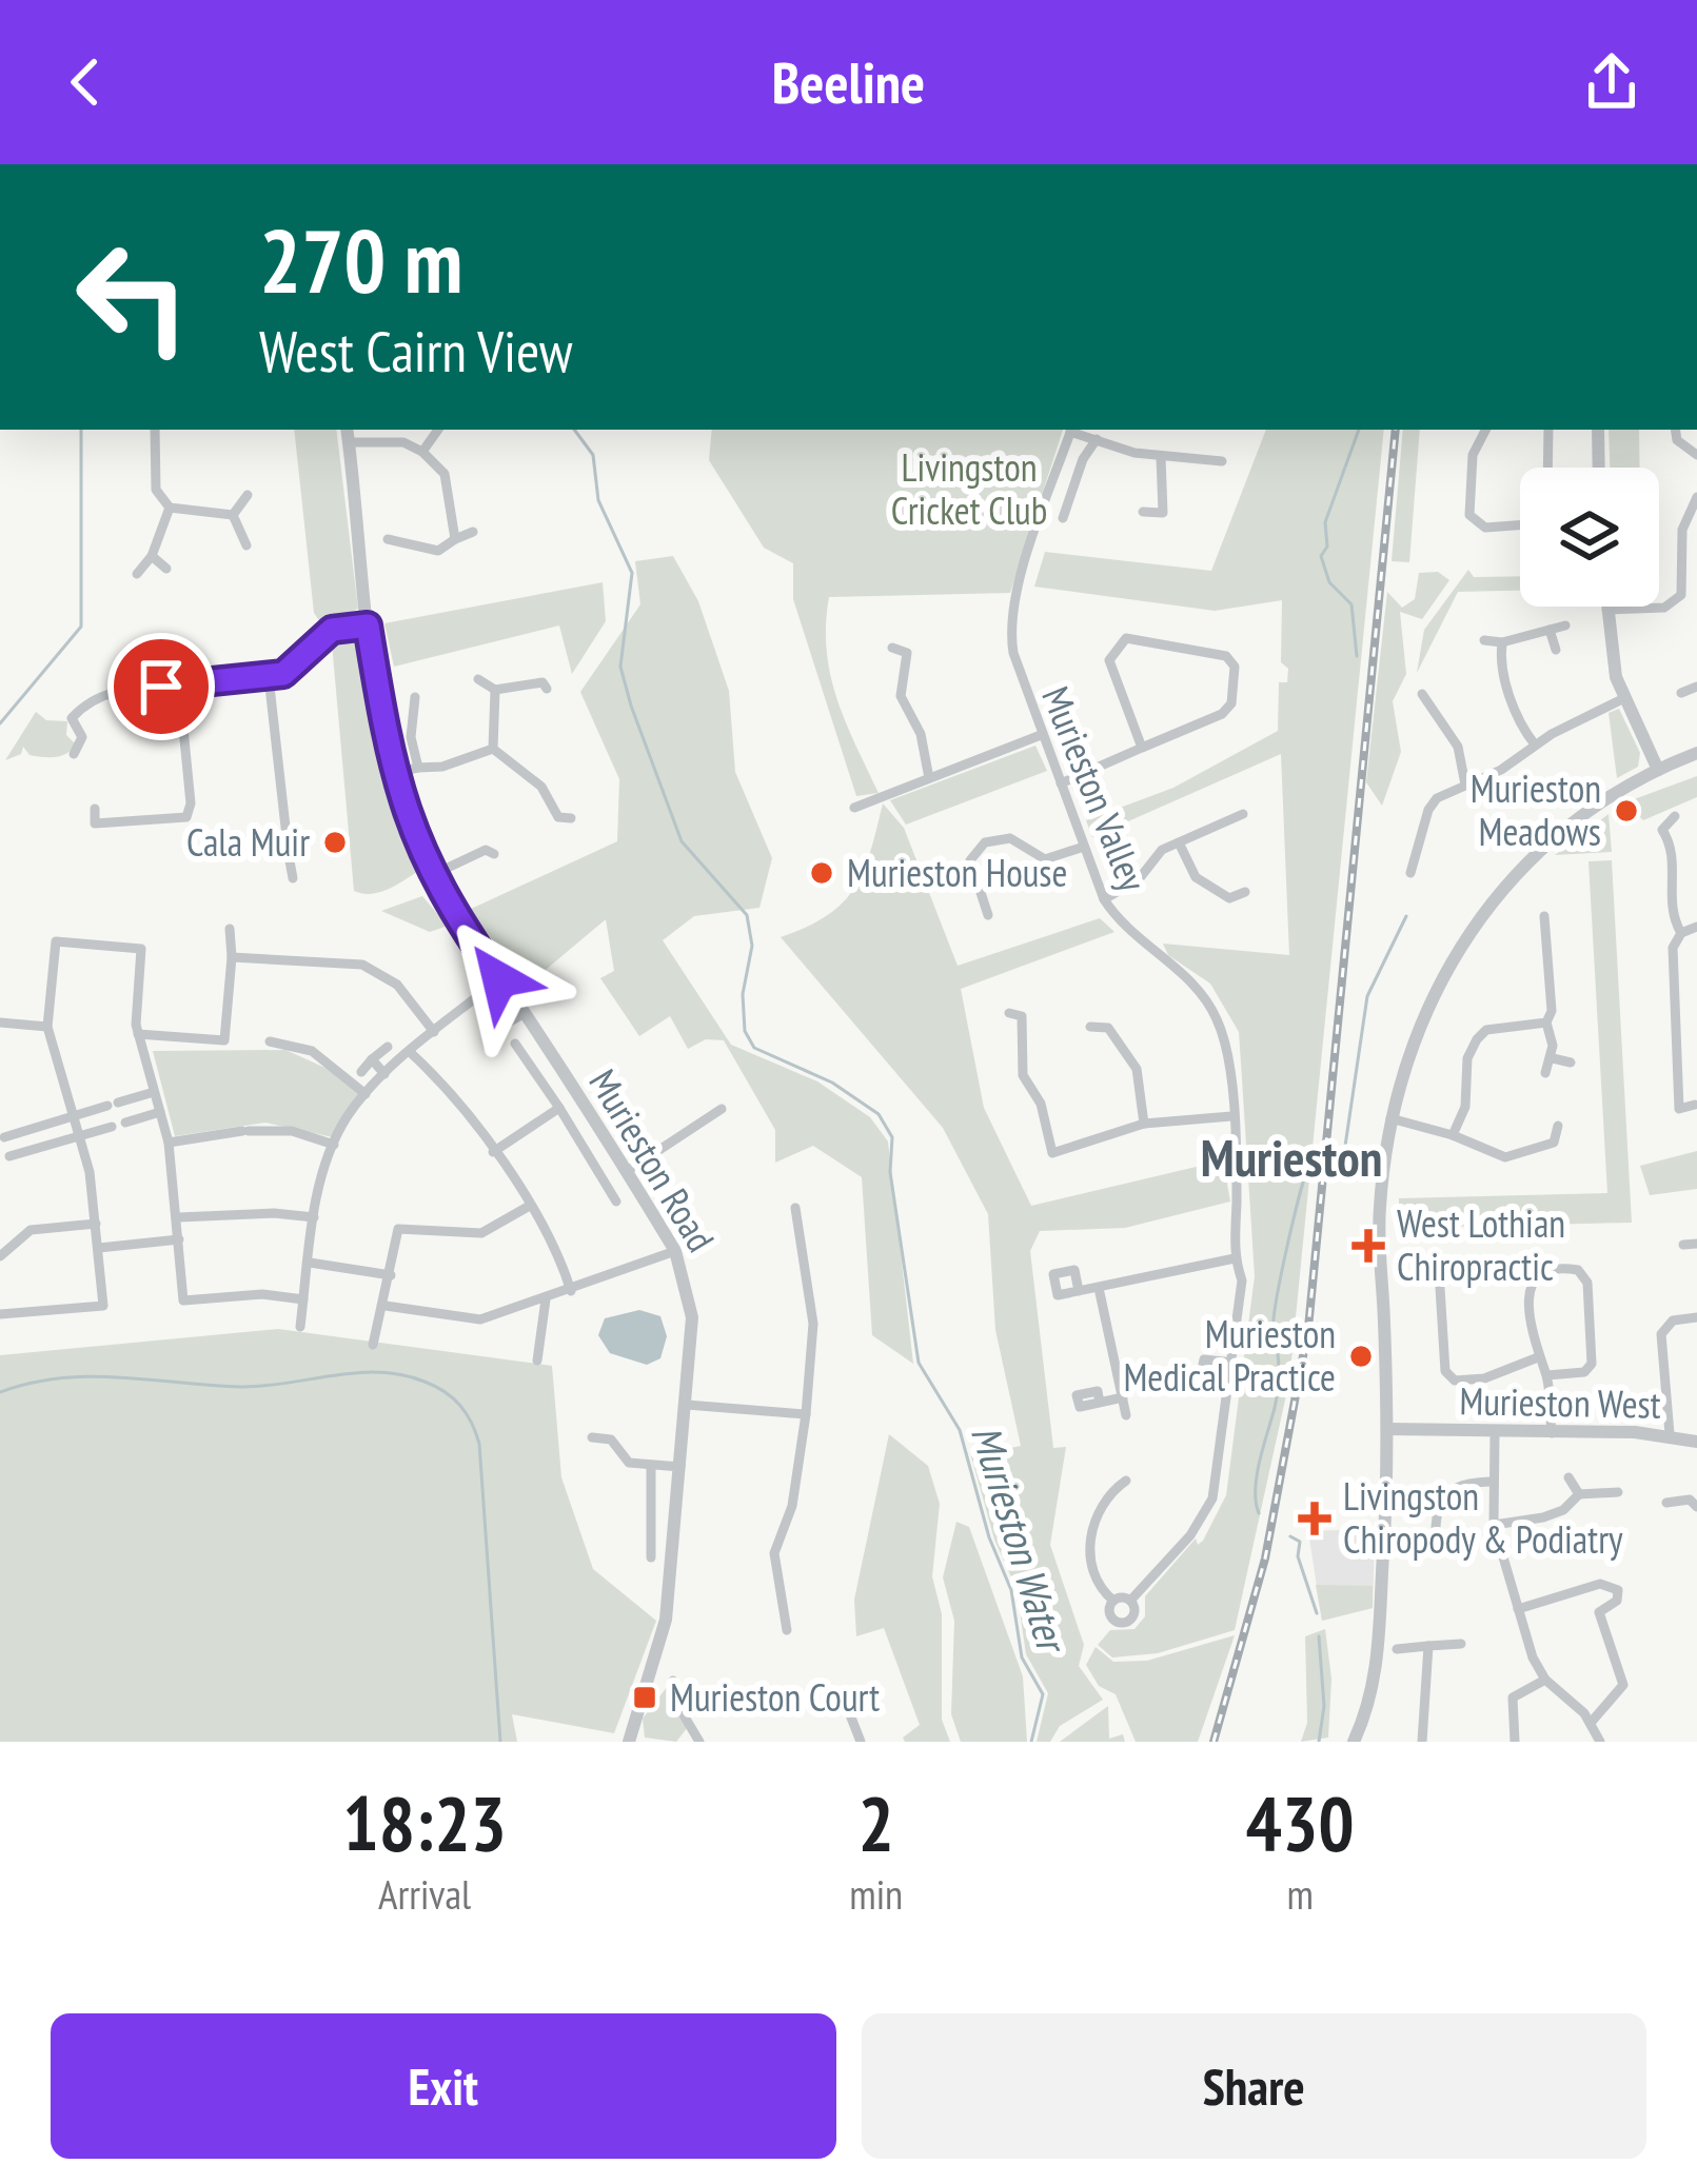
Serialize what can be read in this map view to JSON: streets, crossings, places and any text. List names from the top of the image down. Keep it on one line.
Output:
{"streets":{"street":["Murieston Valley","Murieston Road","Murieston West"]},"districts":["Murieston"],"water":["Murieston Water"],"parks":["Livingston Cricket Club"],"places":{"other":["Murieston Meadows","Cala Muir","Murieston House","Murieston Medical Practice"],"health":["West Lothian Chiropractic","Livingston Chiropody & Podiatry"],"transit":["Murieston Court"]},"page":{"header":"Beeline","turn":["270 m","West Cairn View"],"eta":["18:23","Arrival","2","min","430","m"],"buttons":["Exit","Share"]}}
